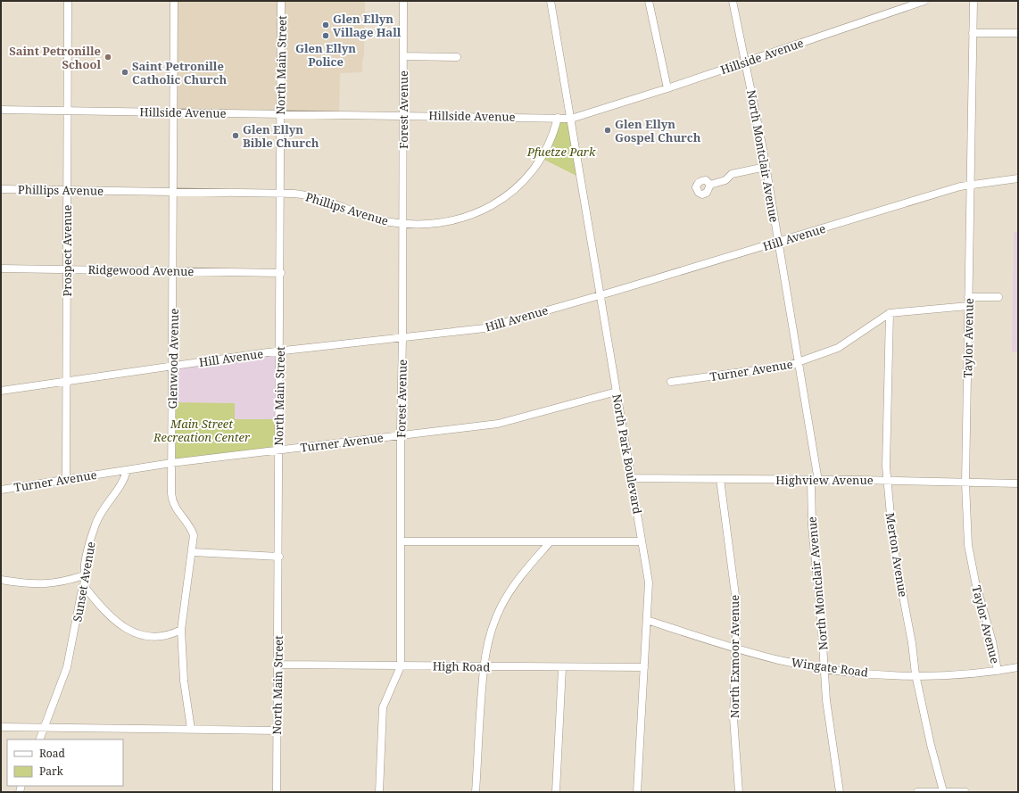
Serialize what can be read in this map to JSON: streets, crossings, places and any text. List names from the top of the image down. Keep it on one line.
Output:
{"streets":{"street":["Hillside Avenue","North Main Street","Forest Avenue","North Montclair Avenue","Phillips Avenue","Hill Avenue","Prospect Avenue","Ridgewood Avenue","Taylor Avenue","Glenwood Avenue","Turner Avenue","North Park Boulevard","Highview Avenue","Merton Avenue","Sunset Avenue","North Exmoor Avenue","High Road","Wingate Road"]},"crossings":[["Hillside Avenue","North Main Street"],["Hillside Avenue","Forest Avenue"],["Hillside Avenue","North Montclair Avenue"],["Hillside Avenue","Phillips Avenue"],["Hillside Avenue","Prospect Avenue"],["Hillside Avenue","Glenwood Avenue"],["Hillside Avenue","North Park Boulevard"],["North Main Street","Phillips Avenue"],["North Main Street","Hill Avenue"],["North Main Street","Ridgewood Avenue"],["North Main Street","Turner Avenue"],["North Main Street","High Road"],["Forest Avenue","Phillips Avenue"],["Forest Avenue","Hill Avenue"],["Forest Avenue","Turner Avenue"],["Forest Avenue","High Road"],["North Montclair Avenue","Hill Avenue"],["North Montclair Avenue","Turner Avenue"],["North Montclair Avenue","Highview Avenue"],["North Montclair Avenue","Wingate Road"],["Phillips Avenue","Prospect Avenue"],["Phillips Avenue","Glenwood Avenue"],["Hill Avenue","Prospect Avenue"],["Hill Avenue","Taylor Avenue"],["Hill Avenue","Glenwood Avenue"],["Hill Avenue","North Park Boulevard"],["Prospect Avenue","Ridgewood Avenue"],["Prospect Avenue","Turner Avenue"],["Ridgewood Avenue","Glenwood Avenue"],["Taylor Avenue","Turner Avenue"],["Taylor Avenue","Highview Avenue"],["Taylor Avenue","Wingate Road"],["Glenwood Avenue","Turner Avenue"],["Turner Avenue","North Park Boulevard"],["Turner Avenue","Merton Avenue"],["Turner Avenue","Sunset Avenue"],["North Park Boulevard","Highview Avenue"],["North Park Boulevard","High Road"],["North Park Boulevard","Wingate Road"],["Highview Avenue","Merton Avenue"],["Highview Avenue","North Exmoor Avenue"],["Merton Avenue","Wingate Road"],["North Exmoor Avenue","Wingate Road"]],"parks":["Pfuetze Park","Main Street Recreation Center"],"places":["Glen Ellyn Village Hall","Glen Ellyn Police","Saint Petronille School","Saint Petronille Catholic Church","Glen Ellyn Gospel Church","Glen Ellyn Bible Church"],"legend":["Road","Park"]}
